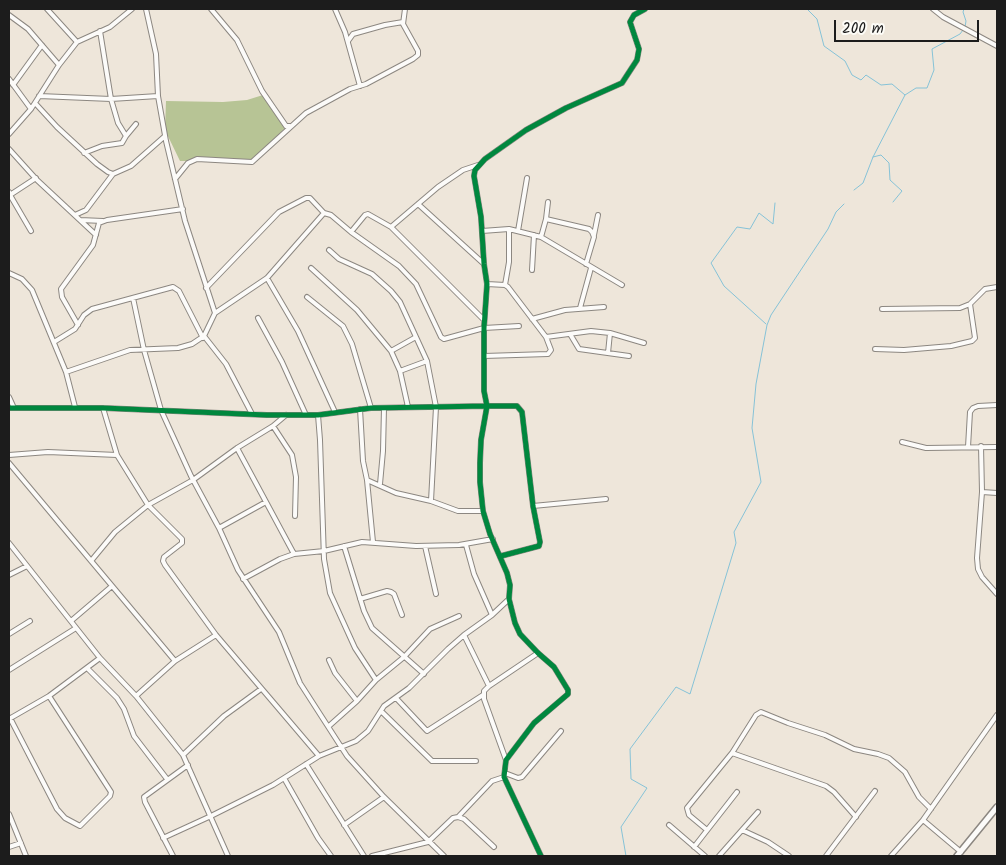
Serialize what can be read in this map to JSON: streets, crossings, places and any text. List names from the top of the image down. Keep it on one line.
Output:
{"scale_bar":"200 m"}
